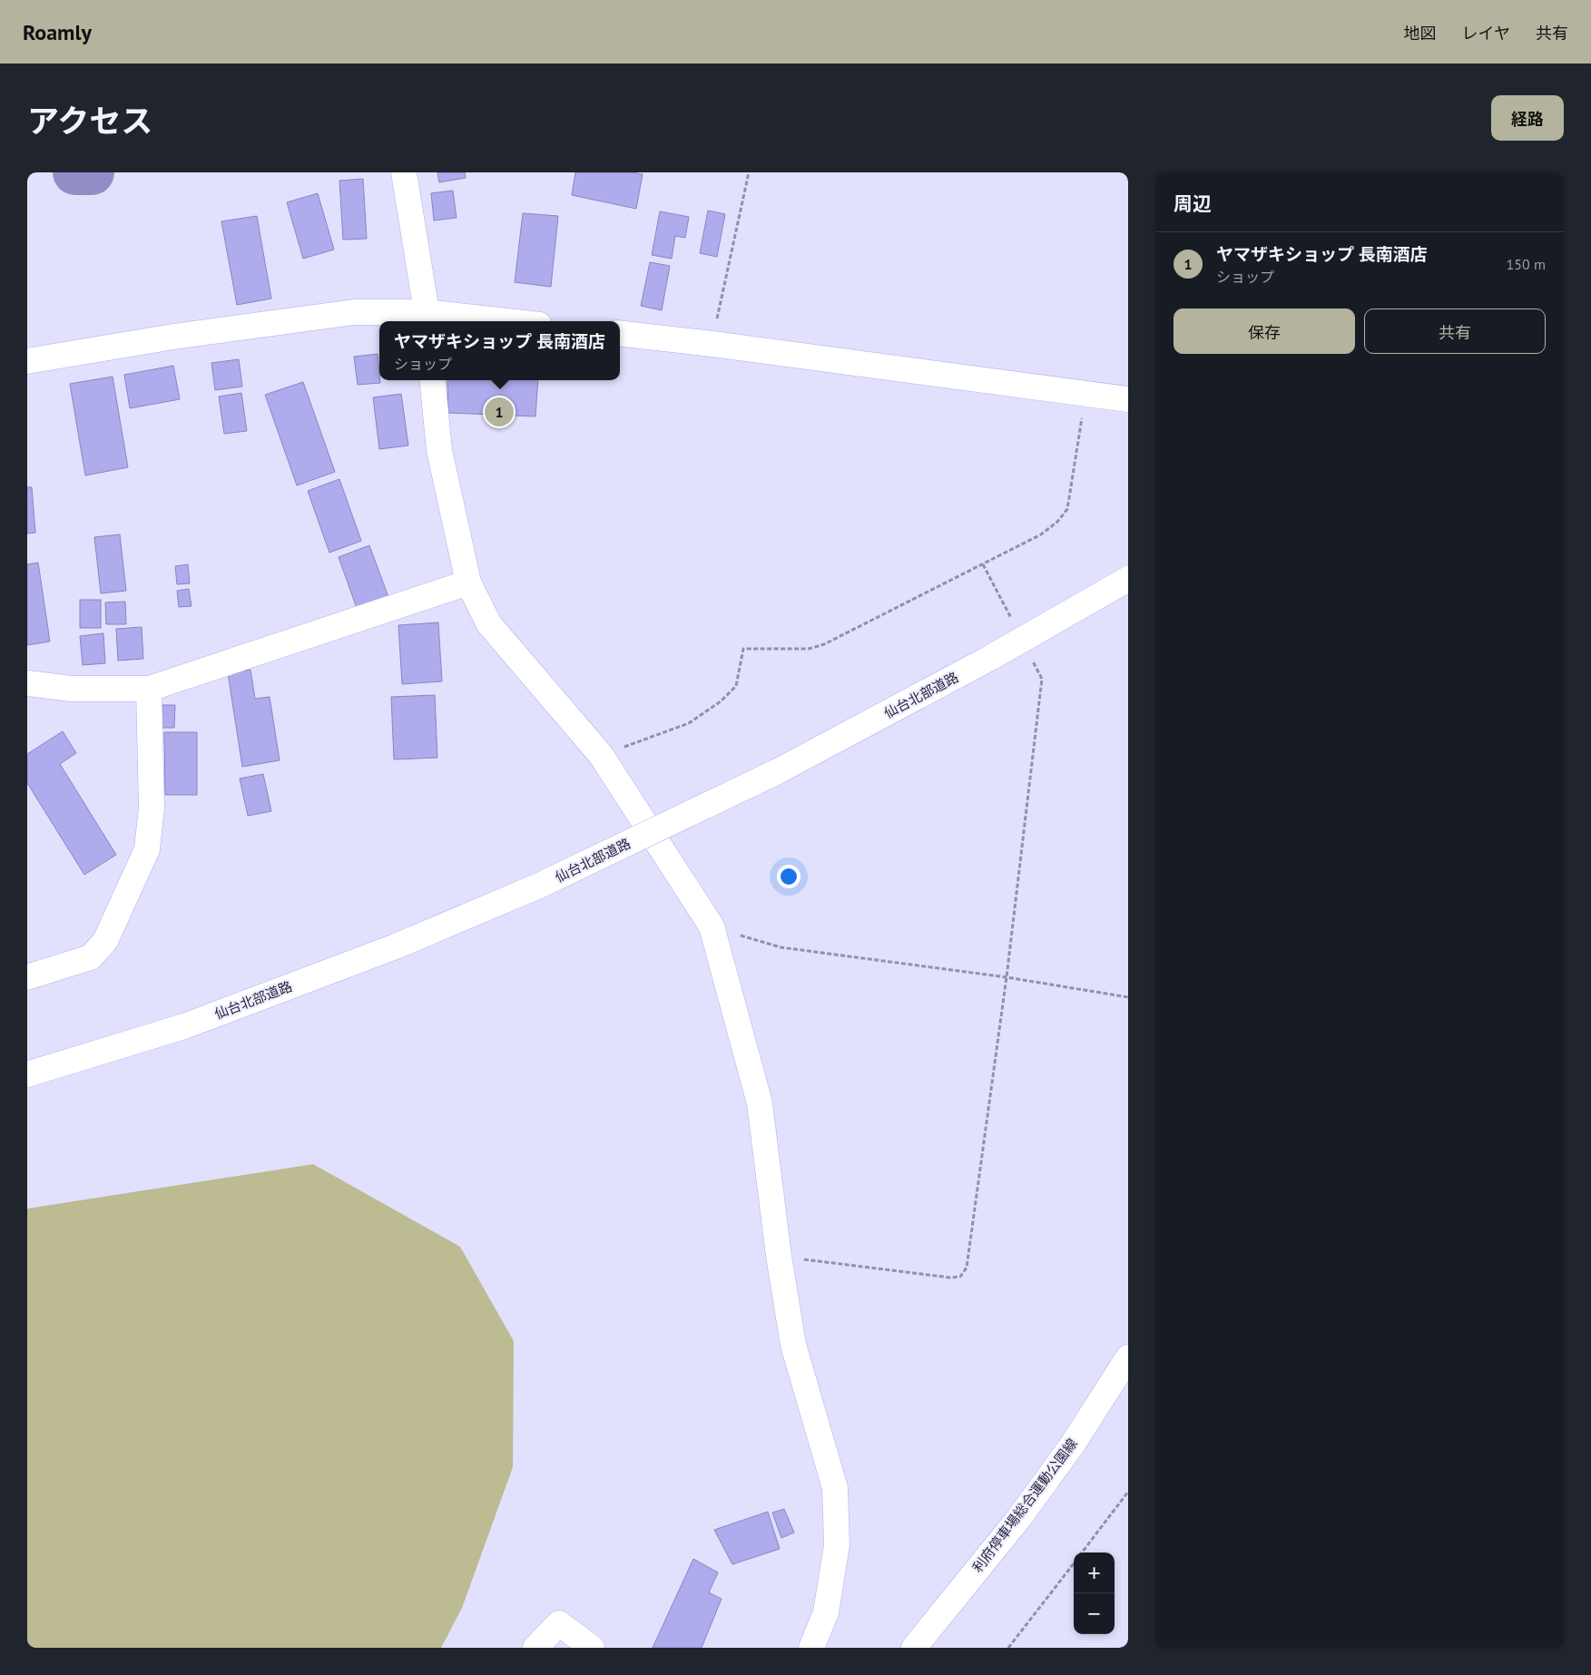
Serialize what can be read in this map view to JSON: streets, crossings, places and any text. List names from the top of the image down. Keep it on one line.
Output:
{"streets":{"main road":["仙台北部道路","利府停車場総合運動公園線"]},"page":{"header":"Roamly","nav":["地図","レイヤ","共有"],"title":"アクセス","buttons":["経路",["保存","共有"]],"heading":"周辺","list":[{"mark":"1","name":"ヤマザキショップ 長南酒店","note":"ショップ","value":"150 m"}],"popup":["ヤマザキショップ 長南酒店","ショップ"],"pins":"1","map_buttons":["+","−"]}}
